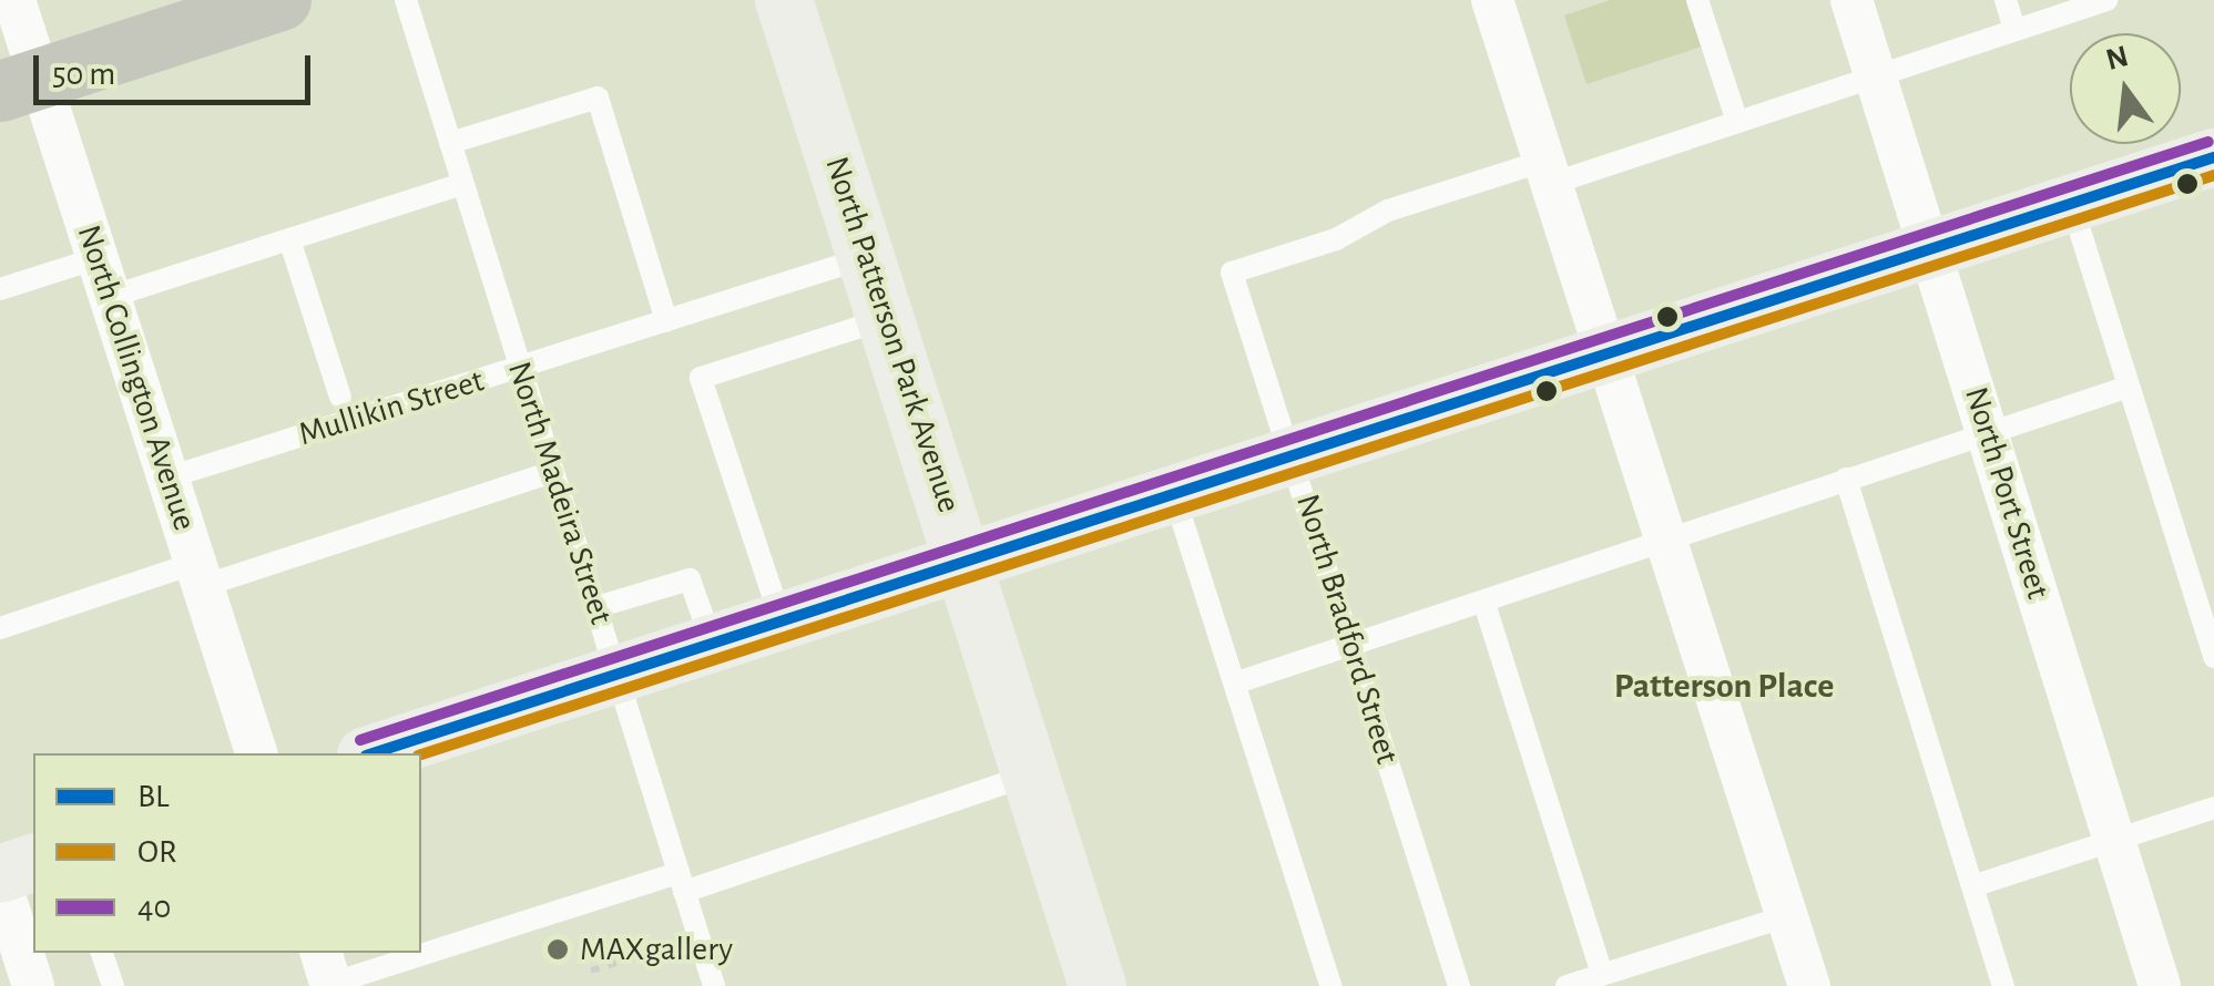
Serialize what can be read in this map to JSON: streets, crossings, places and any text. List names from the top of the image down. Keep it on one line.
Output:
{"streets":{"main road":["North Patterson Park Avenue"],"street":["North Collington Avenue","North Port Street"],"lane":["Mullikin Street","North Madeira Street","North Bradford Street"]},"crossings":[["North Patterson Park Avenue","Mullikin Street"],["North Collington Avenue","Mullikin Street"],["Mullikin Street","North Madeira Street"]],"districts":["Patterson Place"],"places":["MAXgallery"],"lines":["transit line 40","transit line BL","transit line OR"],"legend":["BL","OR","40"],"scale_bar":"50 m","north":"top"}
